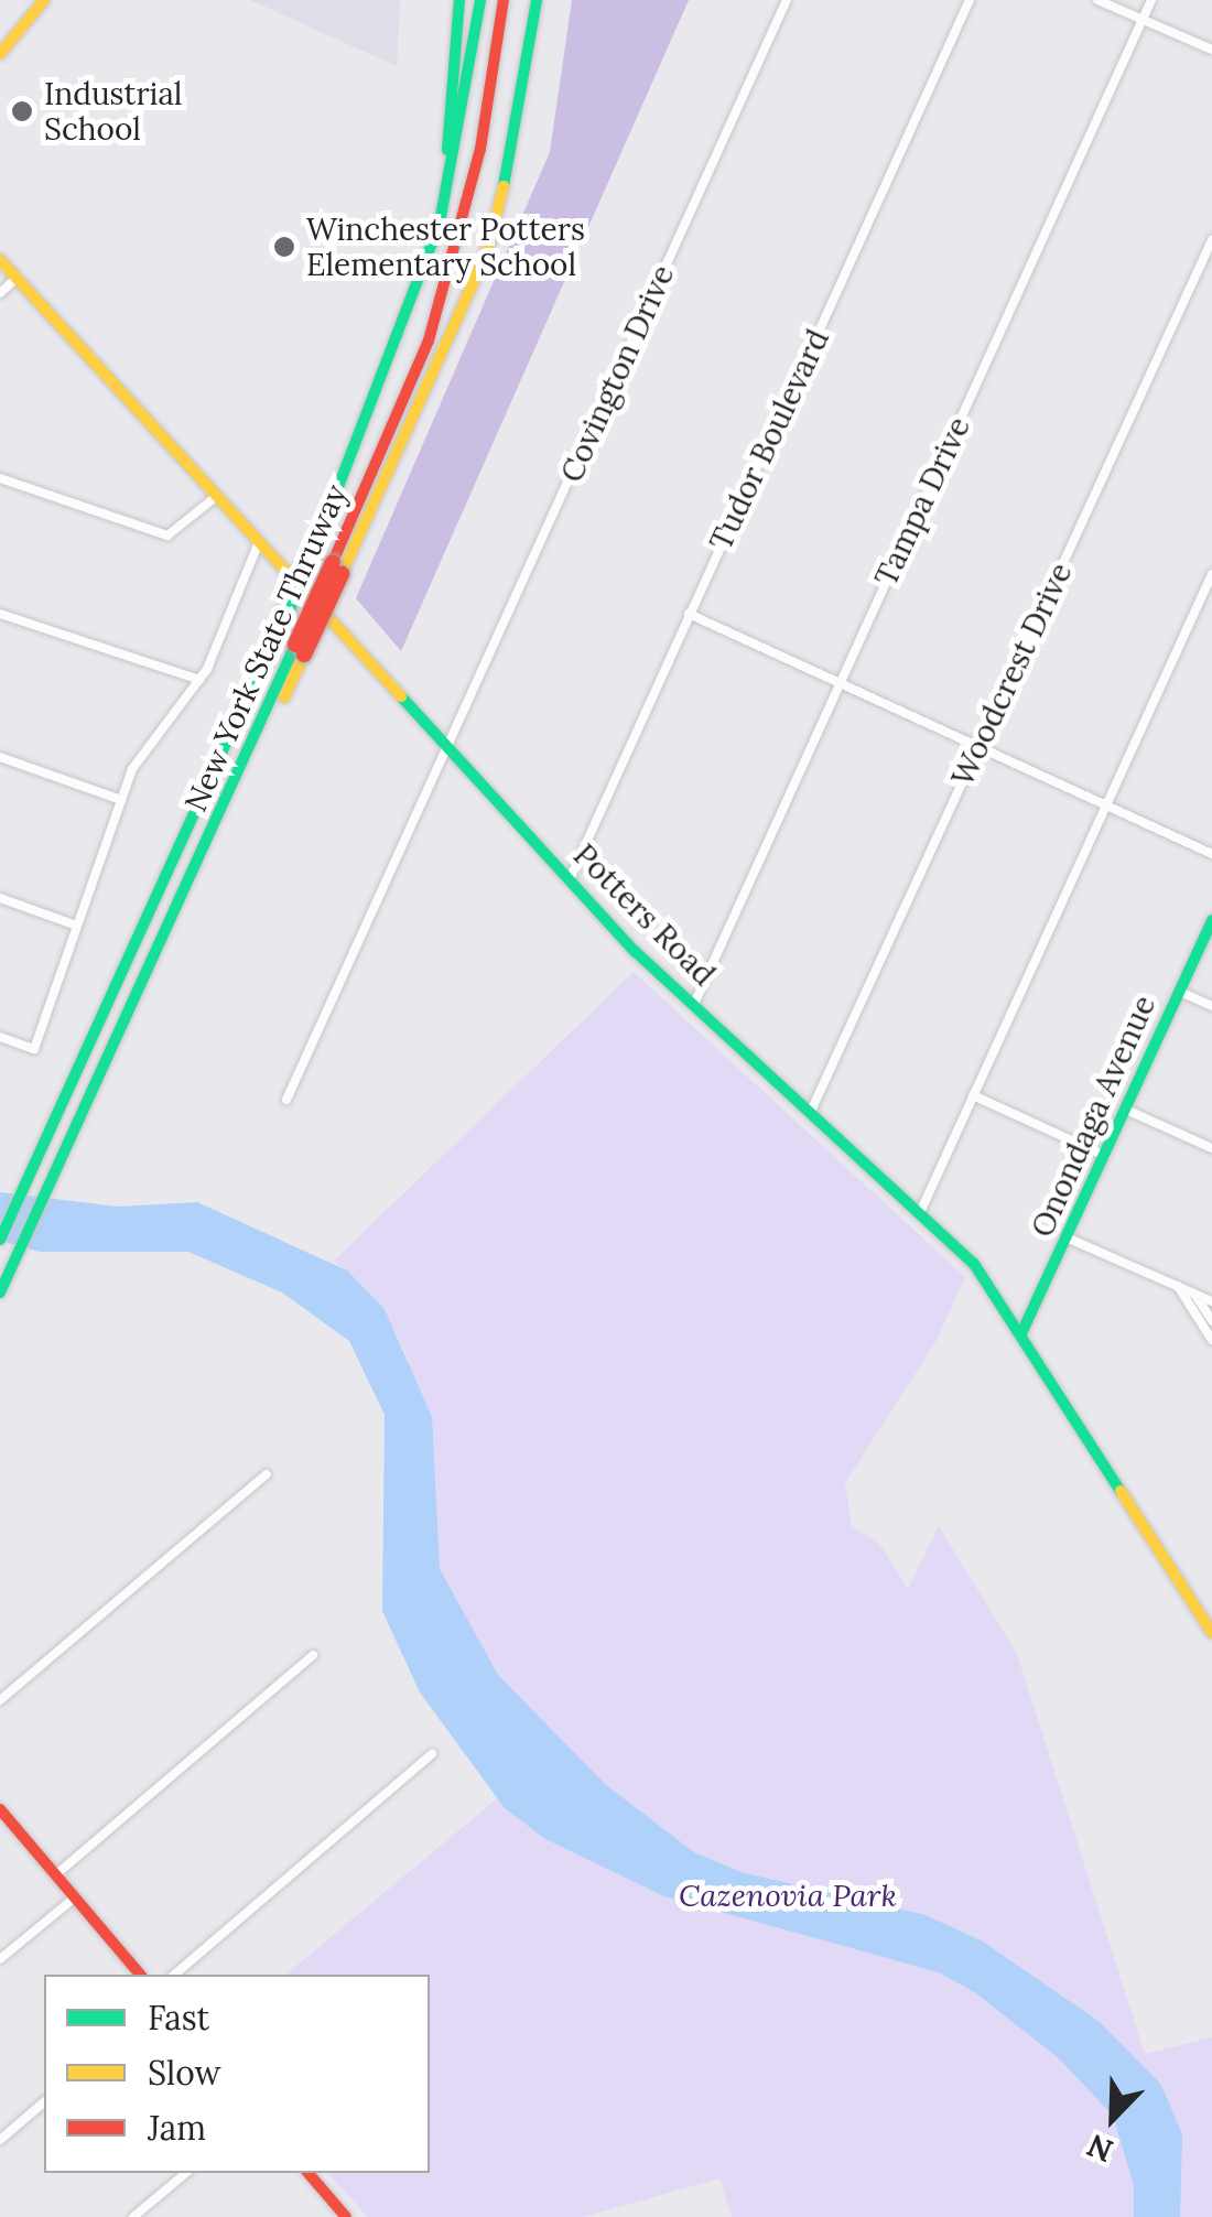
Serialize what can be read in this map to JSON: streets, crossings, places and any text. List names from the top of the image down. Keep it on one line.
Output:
{"streets":{"main road":["New York State Thruway","Potters Road","Onondaga Avenue"],"street":["Covington Drive","Tudor Boulevard","Tampa Drive","Woodcrest Drive"]},"crossings":[["Covington Drive","Potters Road"],["Tudor Boulevard","Potters Road"],["Tampa Drive","Potters Road"],["Woodcrest Drive","Potters Road"],["Potters Road","Onondaga Avenue"]],"parks":["Cazenovia Park"],"places":["Industrial School","Winchester Potters Elementary School"],"legend":["Fast","Slow","Jam"],"north":"bottom left"}
